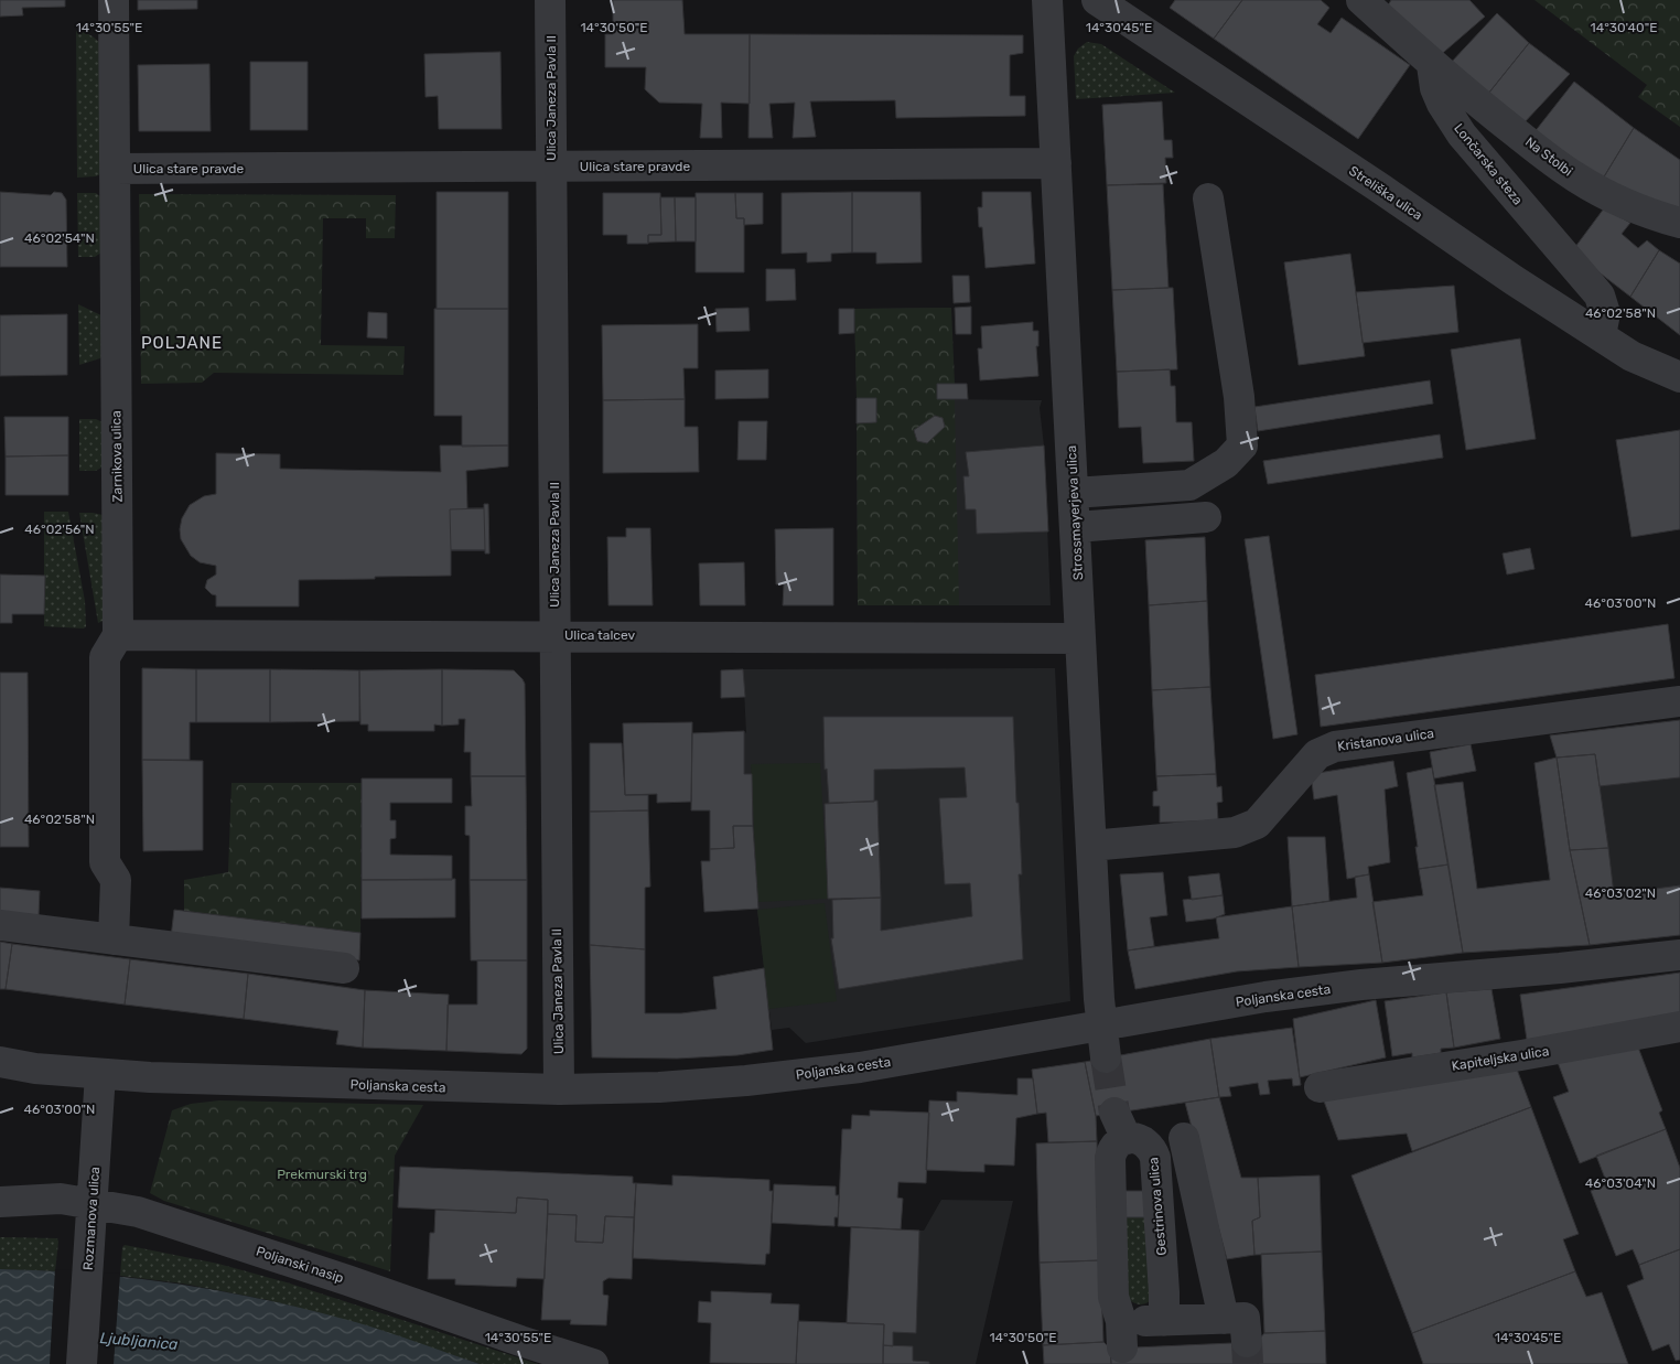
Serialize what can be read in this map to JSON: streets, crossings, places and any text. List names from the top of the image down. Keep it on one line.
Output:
{"streets":{"street":["Ulica Janeza Pavla II","Na Stolbi","Lončarska steza","Ulica stare pravde","Streliška ulica","Zarnikova ulica","Strossmayerjeva ulica","Ulica talcev","Kristanova ulica","Poljanska cesta","Kapiteljska ulica","Gestrinova ulica","Rozmanova ulica","Poljanski nasip"]},"crossings":[["Ulica Janeza Pavla II","Ulica stare pravde"],["Ulica Janeza Pavla II","Ulica talcev"],["Ulica Janeza Pavla II","Poljanska cesta"],["Na Stolbi","Lončarska steza"],["Lončarska steza","Streliška ulica"],["Ulica stare pravde","Zarnikova ulica"],["Ulica stare pravde","Strossmayerjeva ulica"],["Zarnikova ulica","Ulica talcev"],["Strossmayerjeva ulica","Ulica talcev"],["Strossmayerjeva ulica","Kristanova ulica"],["Strossmayerjeva ulica","Poljanska cesta"],["Poljanska cesta","Rozmanova ulica"],["Rozmanova ulica","Poljanski nasip"]],"districts":["POLJANE"],"water":["Ljubljanica"],"parks":["Prekmurski trg"],"coordinates":["14°30'55\"E","14°30'50\"E","14°30'45\"E","14°30'40\"E","46°02'54\"N","46°02'58\"N","46°02'56\"N","46°03'00\"N","46°03'02\"N","46°03'04\"N"]}
